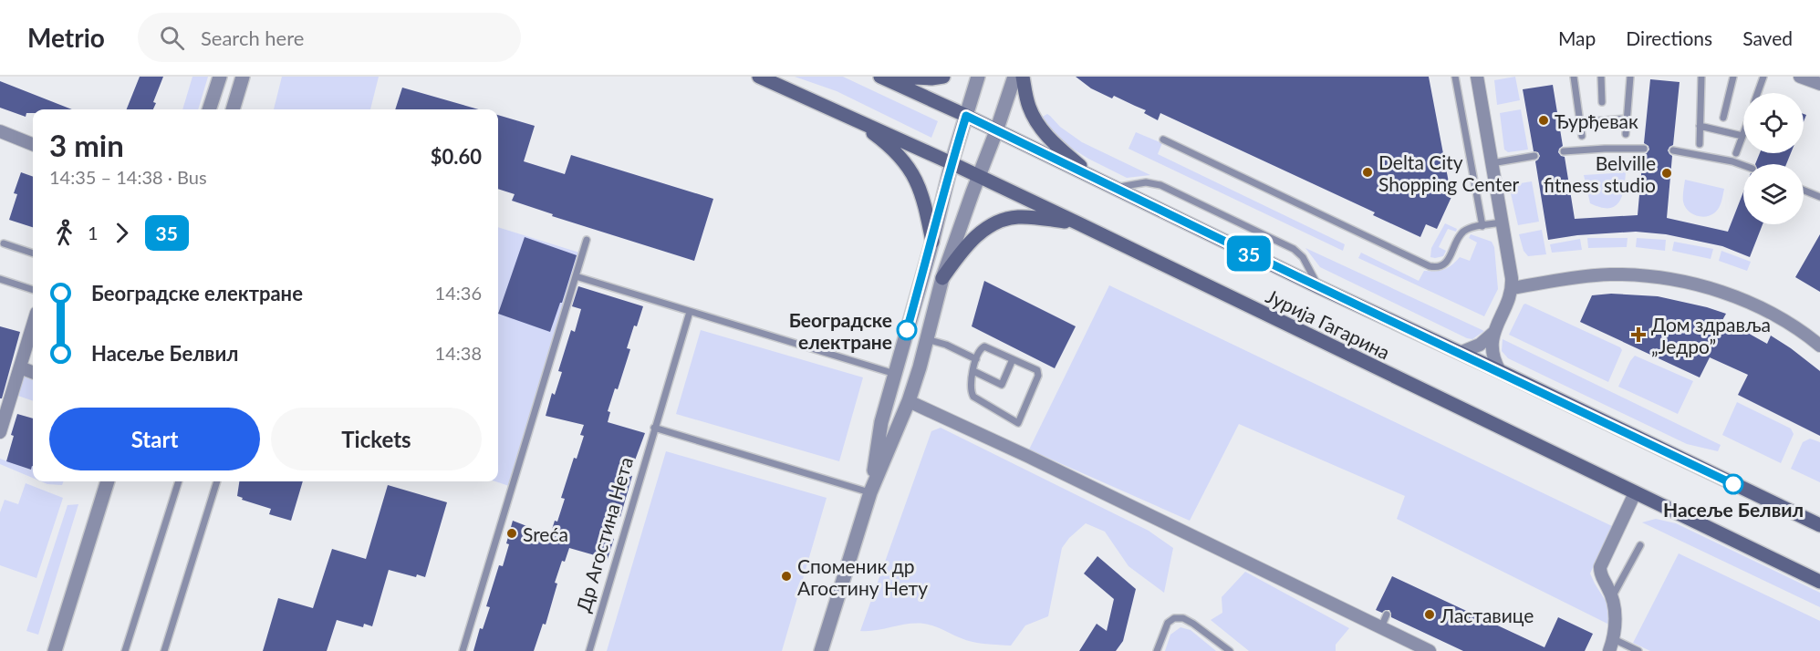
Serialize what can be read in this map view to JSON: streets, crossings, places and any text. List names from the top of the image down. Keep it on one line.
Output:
{"streets":{"main road":["Јурија Гагарина"],"lane":["Др Агостина Нета"]},"places":{"other":["Ђурђевак","Delta City Shopping Center","Belville fitness studio","Београдске електране","Насеље Белвил","Sreća","Споменик др Агостину Нету","Ластавице"],"health":["Дом здравља „Једро”"]},"lines":["bus line 35"],"page":{"header":"Metrio","search":"Search here","nav":["Map","Directions","Saved"],"on_map":"35","heading":["3 min","14:35 – 14:38 · Bus","$0.60"],"legs":["1","35"],"list":[{"name":"Београдске електране","value":"14:36"},{"name":"Насеље Белвил","value":"14:38"}],"buttons":["Start","Tickets"]}}
